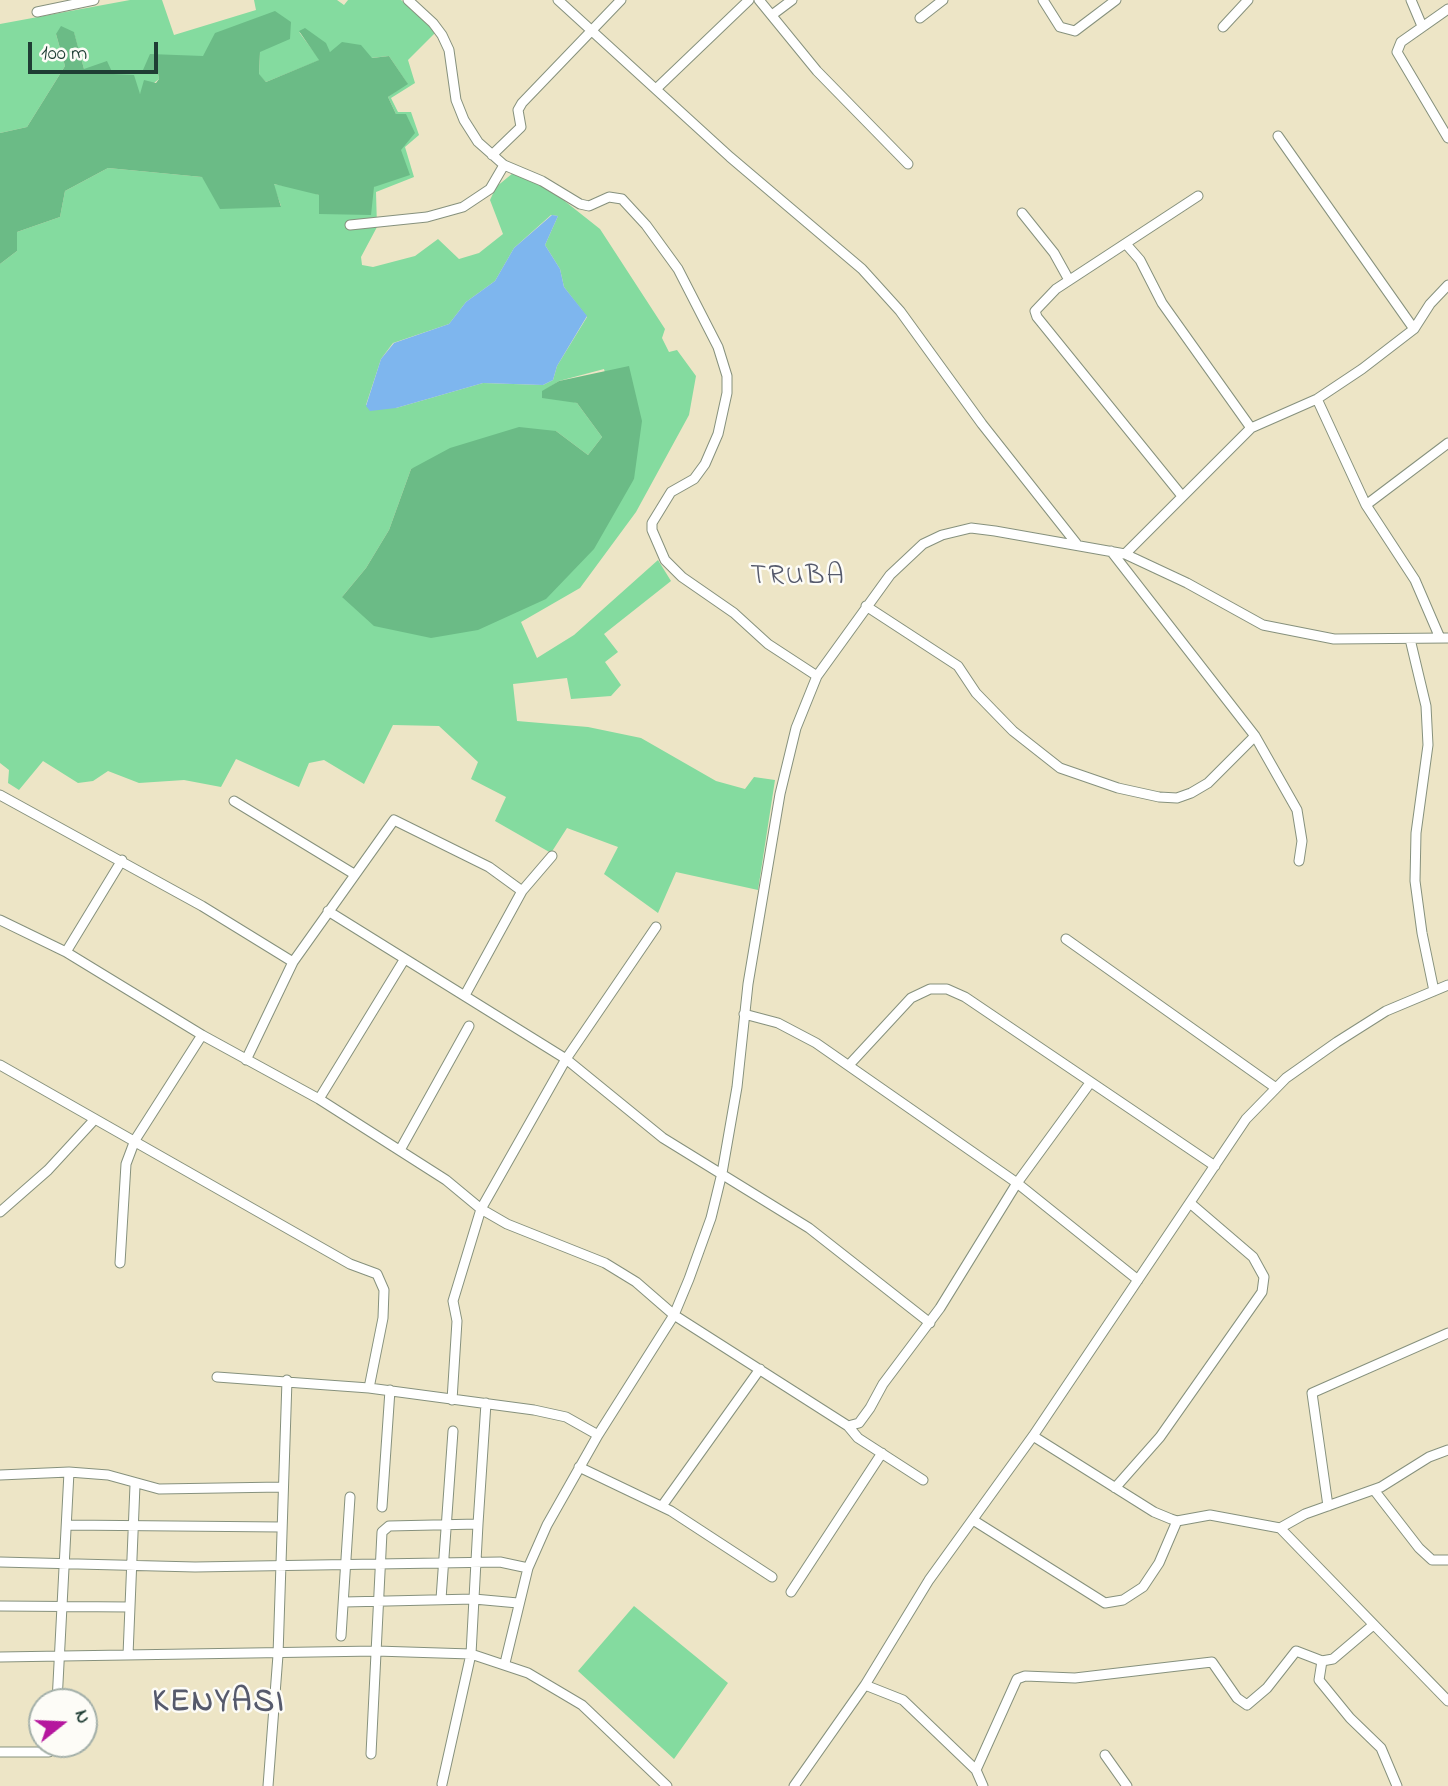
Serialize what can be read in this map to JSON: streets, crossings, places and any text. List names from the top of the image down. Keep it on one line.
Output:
{"districts":["TRUBA","KENYASI"],"scale_bar":"100 m","north":"right"}
